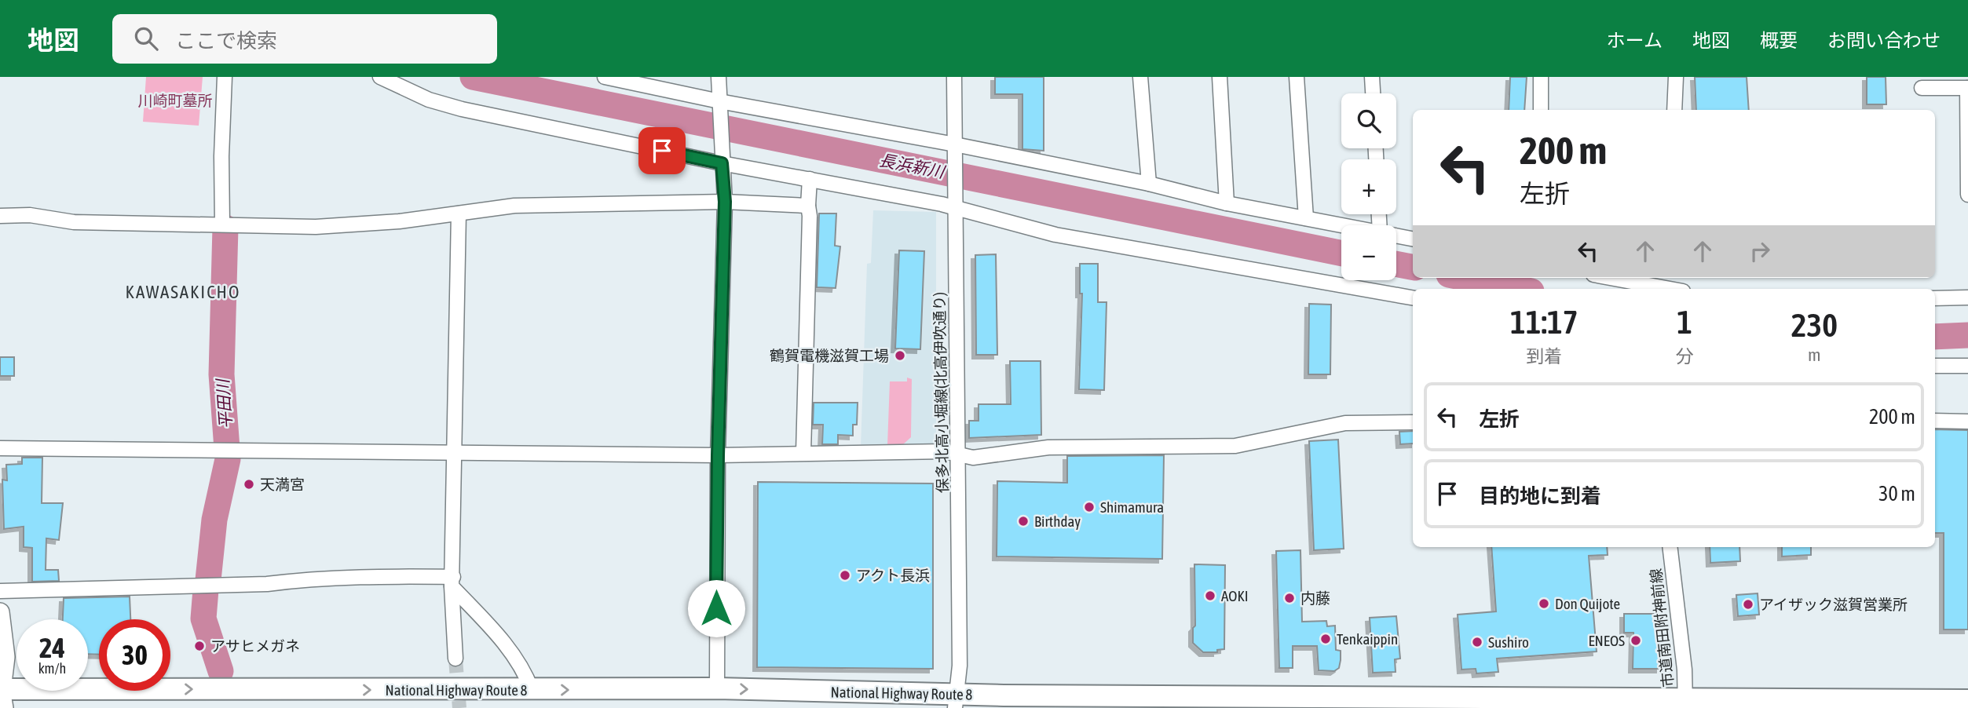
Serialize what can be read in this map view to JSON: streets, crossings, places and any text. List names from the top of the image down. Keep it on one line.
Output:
{"streets":{"highway":["National Highway Route 8"],"street":["保多北高小堀線(北高伊吹通り)","市道南田附神前線"]},"crossings":[["保多北高小堀線(北高伊吹通り)","National Highway Route 8"],["市道南田附神前線","National Highway Route 8"]],"one_way":["National Highway Route 8"],"districts":["KAWASAKICHO"],"water":["長浜新川","平田川"],"parks":["川崎町墓所"],"places":["鶴賀電機滋賀工場","天満宮","Shimamura","Birthday","アクト長浜","AOKI","内藤","Don Quijote","アイザック滋賀営業所","Tenkaippin","ENEOS","Sushiro","アサヒメガネ"],"page":{"header":"地図","search":"ここで検索","nav":["ホーム","地図","概要","お問い合わせ"],"map_buttons":["+","−"],"turn":["200 m","左折"],"eta":["11:17","到着","1","分","230","m"],"list":[{"name":"左折","value":"200 m"},{"name":"目的地に到着","value":"30 m"}],"speed":"24 km/h","limit":"30"}}
